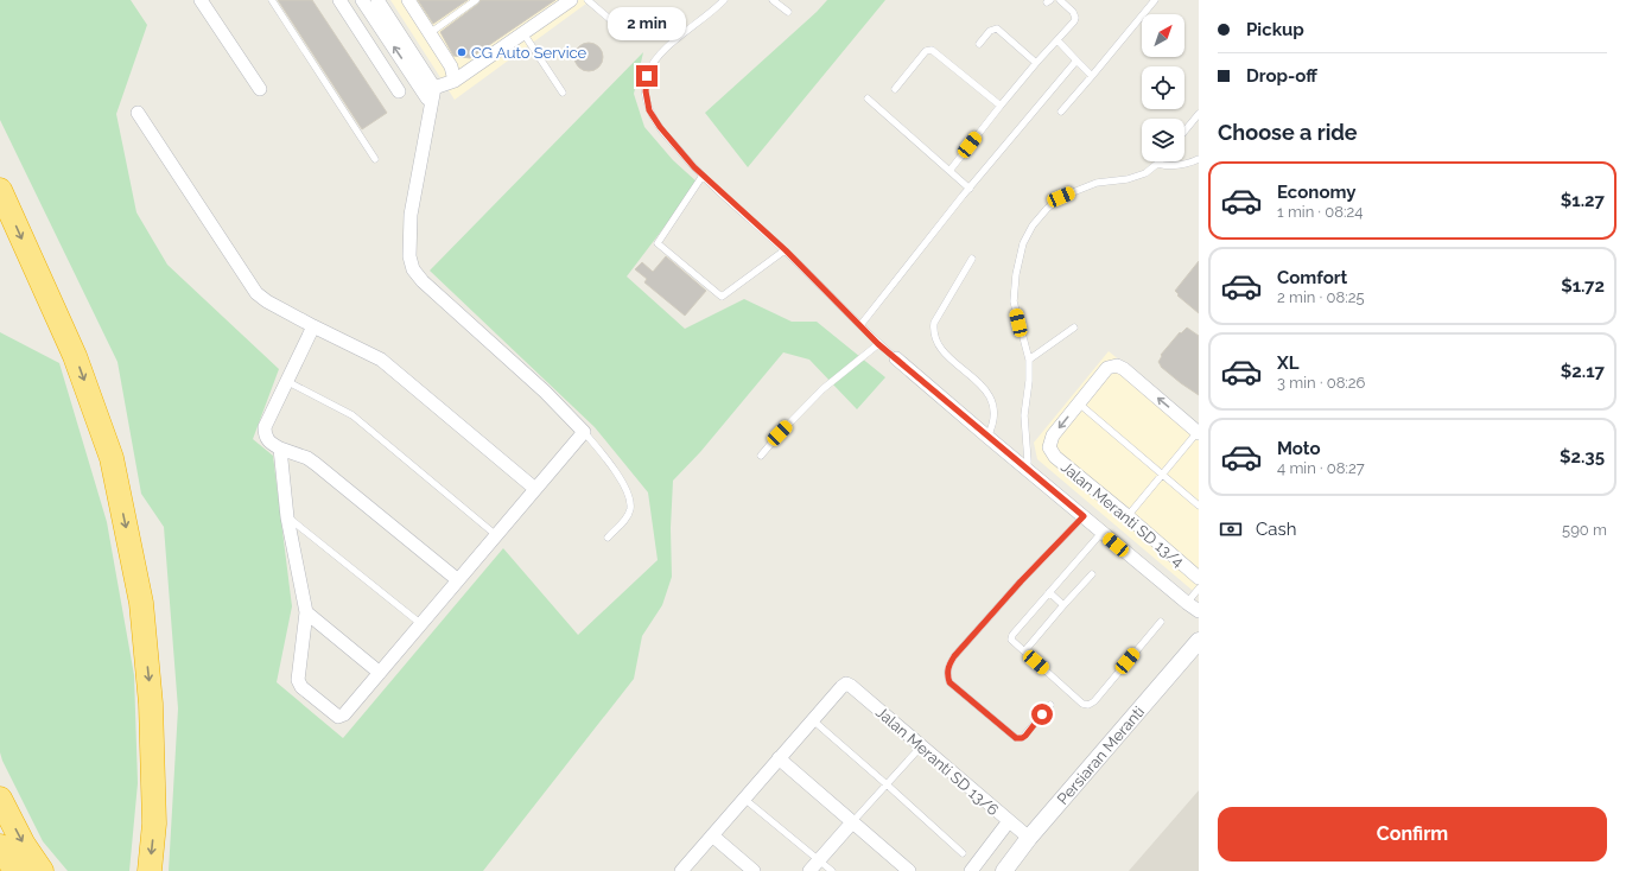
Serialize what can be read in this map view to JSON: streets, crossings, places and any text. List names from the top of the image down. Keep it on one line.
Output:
{"streets":{"street":["Jalan Meranti SD 13/4","Persiaran Meranti","Jalan Meranti SD 13/6"]},"crossings":[["Persiaran Meranti","Jalan Meranti SD 13/6"]],"places":["CG Auto Service"],"north":"top right","page":{"banner":["Pickup","Drop-off"],"bubble":"2 min","heading":"Choose a ride","list":[{"name":"Economy","note":"1 min · 08:24","value":"$1.27"},{"name":"Comfort","note":"2 min · 08:25","value":"$1.72"},{"name":"XL","note":"3 min · 08:26","value":"$2.17"},{"name":"Moto","note":"4 min · 08:27","value":"$2.35"}],"pay":["Cash","590 m"],"buttons":"Confirm"}}
